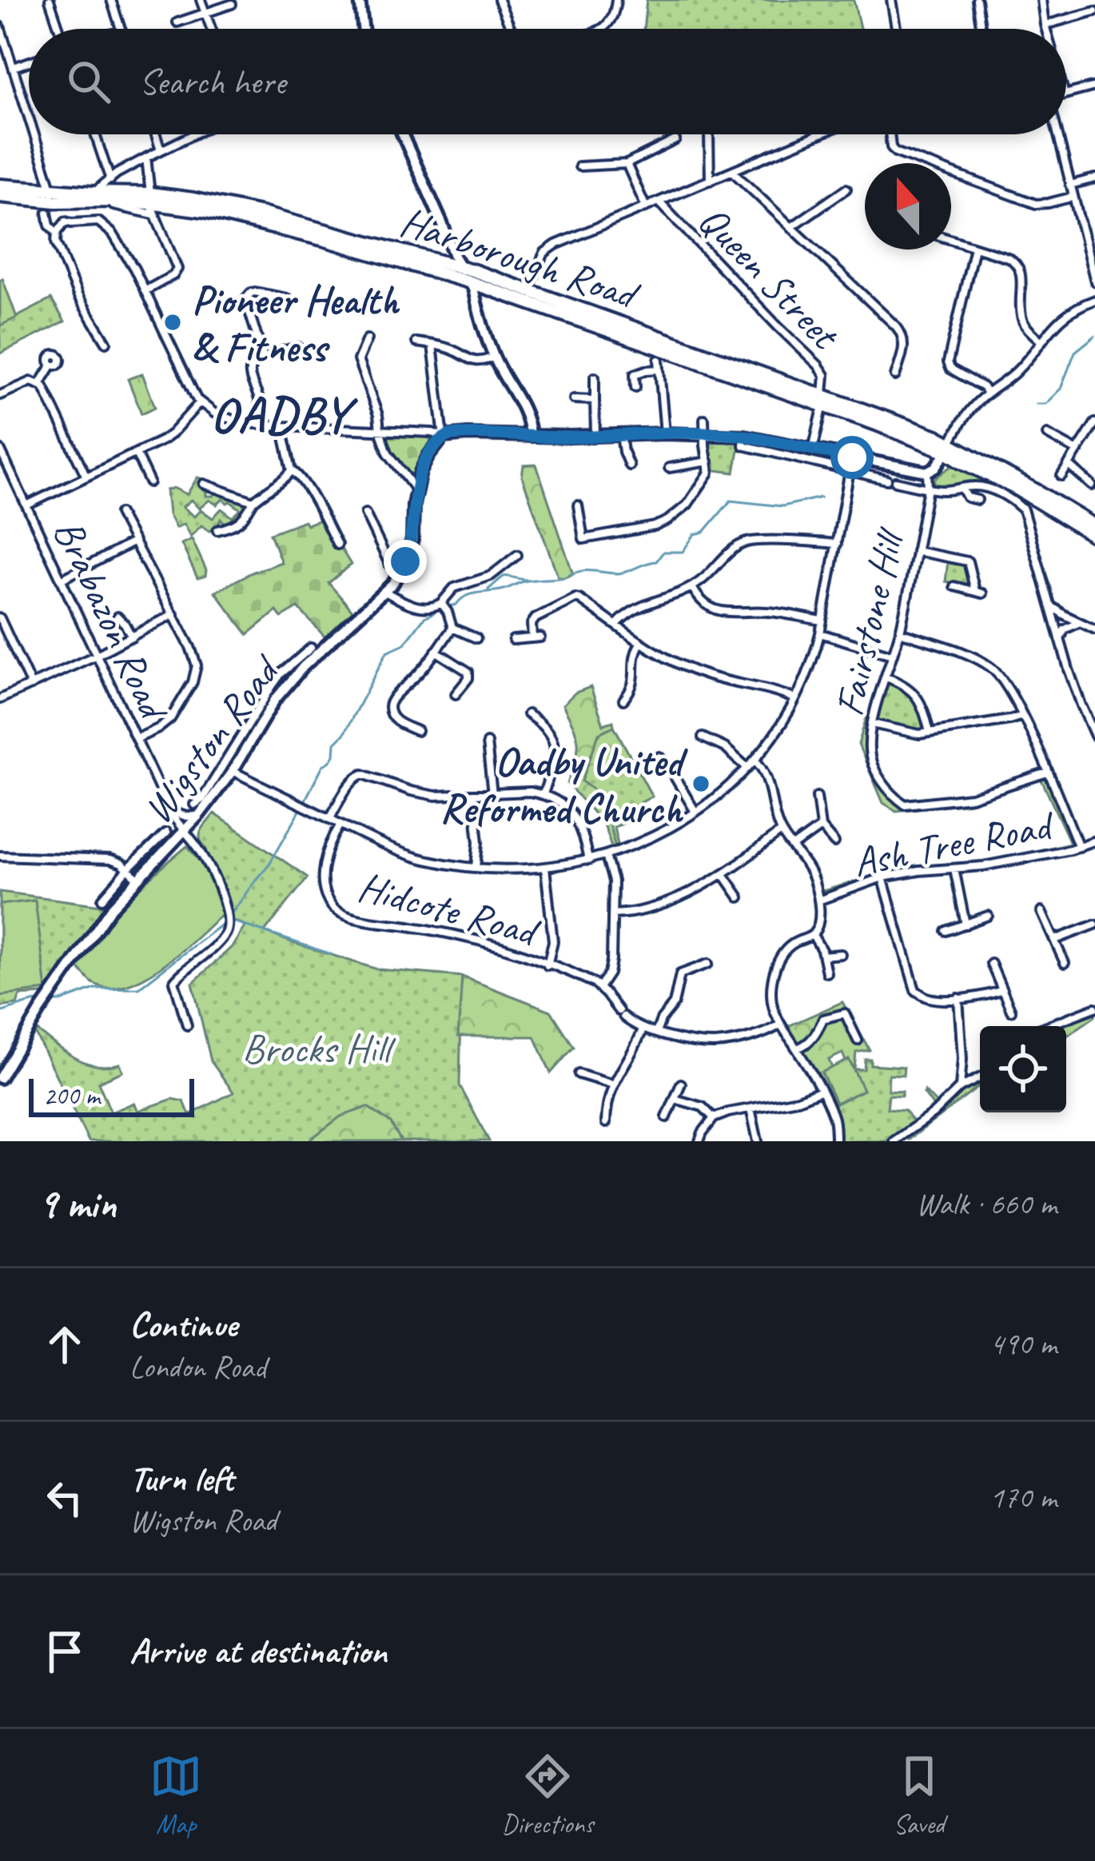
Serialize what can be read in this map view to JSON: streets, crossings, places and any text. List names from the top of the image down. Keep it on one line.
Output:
{"streets":{"highway":["Harborough Road"],"main road":["Wigston Road"],"street":["Queen Street","Brabazon Road","Fairstone Hill","Ash Tree Road","Hidcote Road"]},"crossings":[["Harborough Road","Queen Street"],["Brabazon Road","Wigston Road"]],"districts":["OADBY"],"parks":["Brocks Hill"],"places":["Pioneer Health & Fitness","Oadby United Reformed Church"],"scale_bar":"200 m","north":"top","page":{"search":"Search here","scale":"200 m","heading":["9 min","Walk · 660 m"],"list":[["Continue","London Road","490 m"],["Turn left","Wigston Road","170 m"],"Arrive at destination"],"nav":["Map","Directions","Saved"]}}
